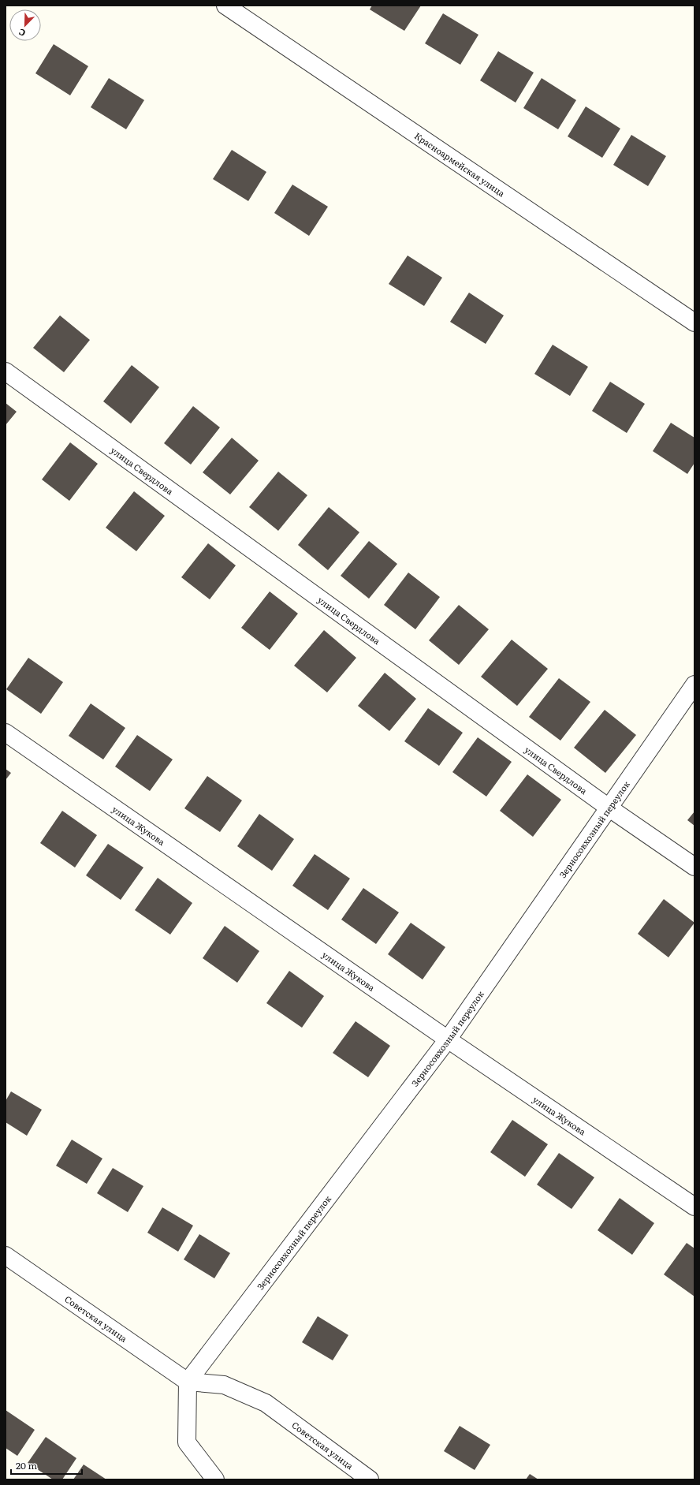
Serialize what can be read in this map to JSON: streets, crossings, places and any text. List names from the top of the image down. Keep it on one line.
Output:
{"streets":{"street":["Красноармейская улица","улица Свердлова","улица Жукова","Зерносовхозный переулок","Советская улица"]},"crossings":[["улица Свердлова","Зерносовхозный переулок"],["улица Жукова","Зерносовхозный переулок"],["Зерносовхозный переулок","Советская улица"]],"scale_bar":"20 m","north":"bottom left"}
